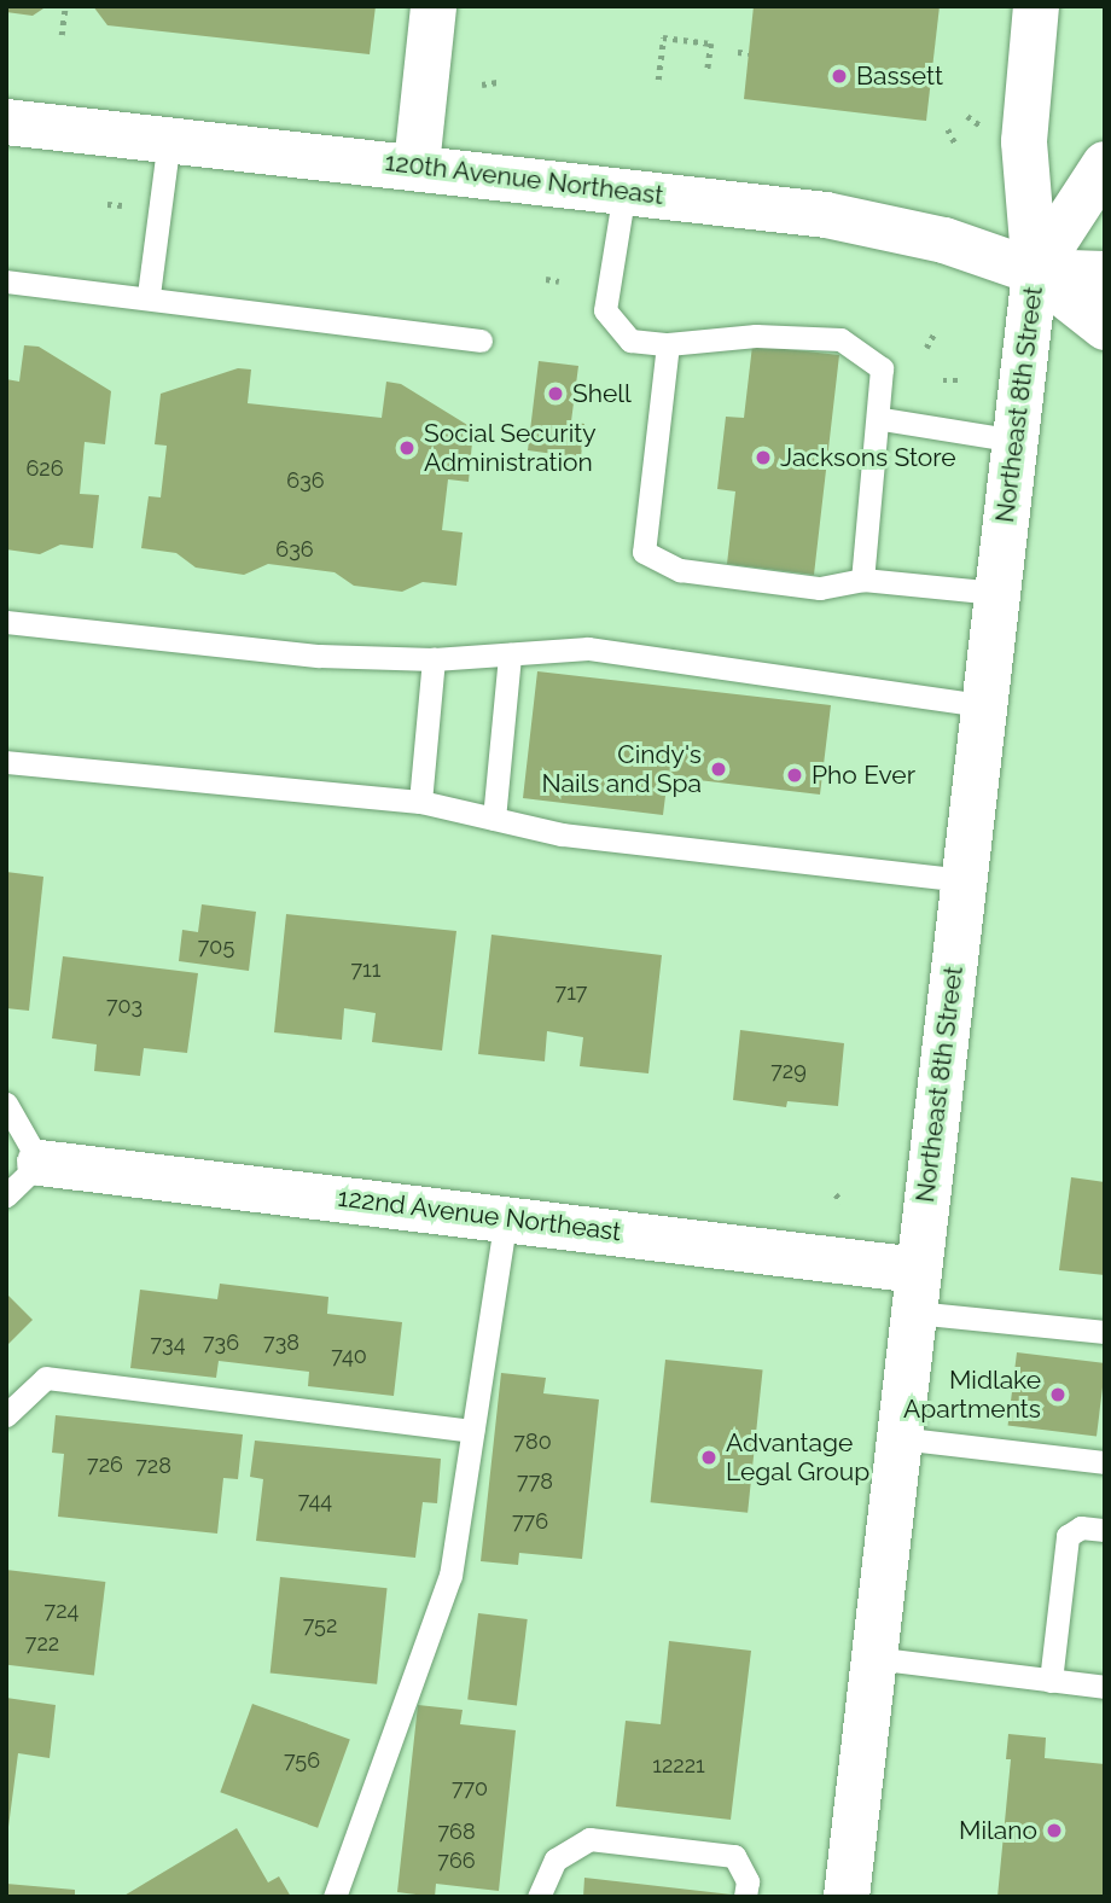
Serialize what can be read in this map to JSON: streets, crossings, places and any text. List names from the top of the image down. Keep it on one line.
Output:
{"streets":{"main road":["120th Avenue Northeast","Northeast 8th Street","122nd Avenue Northeast"]},"crossings":[["120th Avenue Northeast","Northeast 8th Street"],["Northeast 8th Street","122nd Avenue Northeast"]],"places":["Bassett","Shell","Social Security Administration","Jacksons Store","Cindy's Nails and Spa","Pho Ever","Midlake Apartments","Advantage Legal Group","Milano"],"house_numbers":["626","636","636","705","711","717","703","729","736","738","734","740","780","726","728","778","744","776","724","752","722","756","12221","770","768","766"]}
